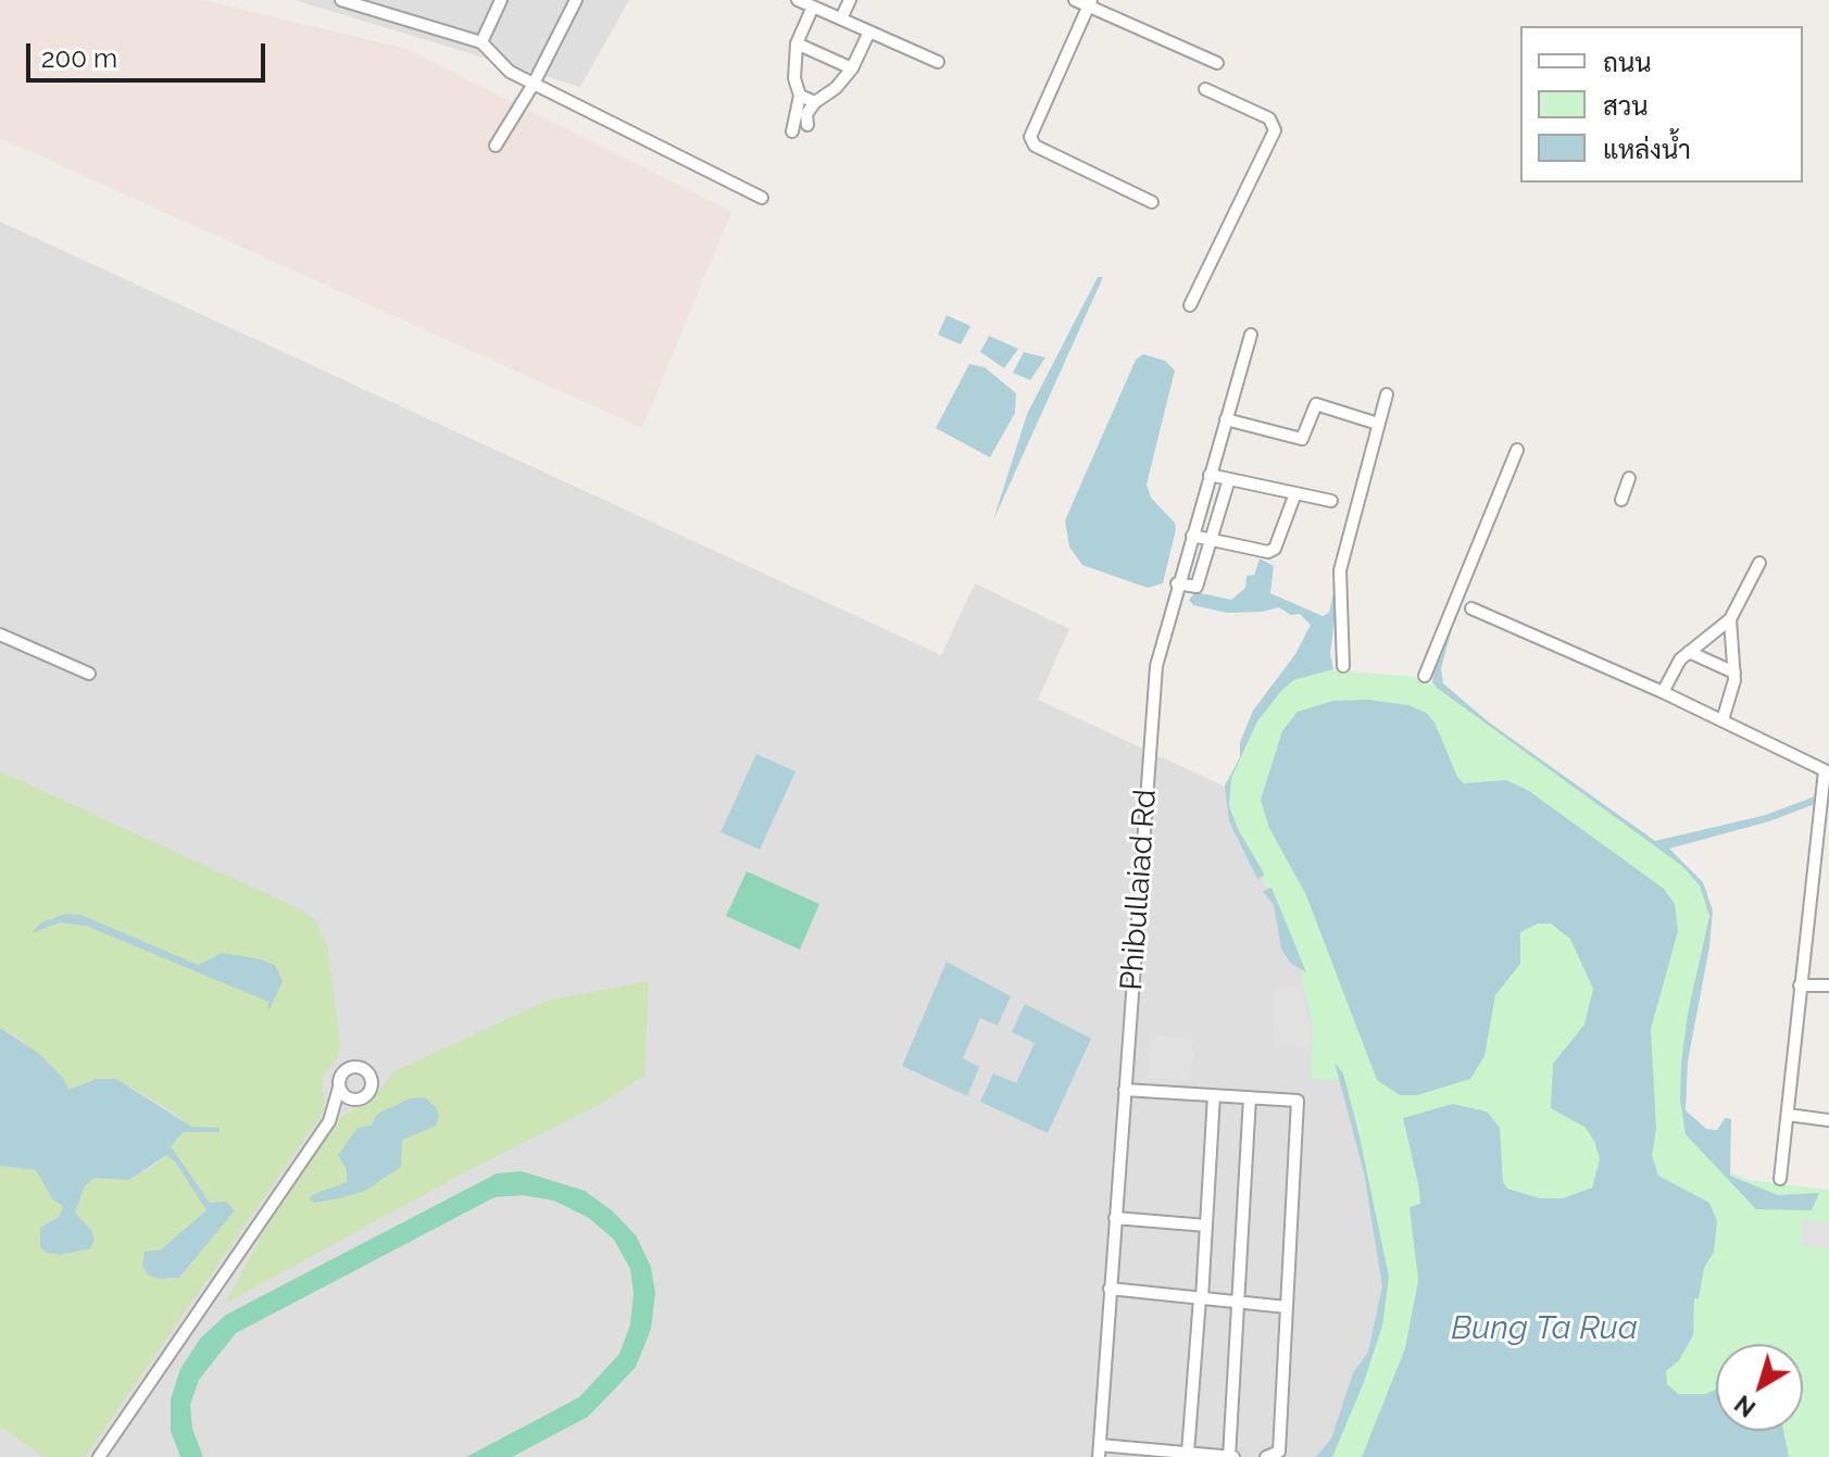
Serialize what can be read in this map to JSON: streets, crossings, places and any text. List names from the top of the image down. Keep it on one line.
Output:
{"streets":{"street":["Phibullaiad Rd"]},"water":["Bung Ta Rua"],"legend":["ถนน","สวน","แหล่งน้ำ"],"scale_bar":"200 m","north":"bottom left"}
